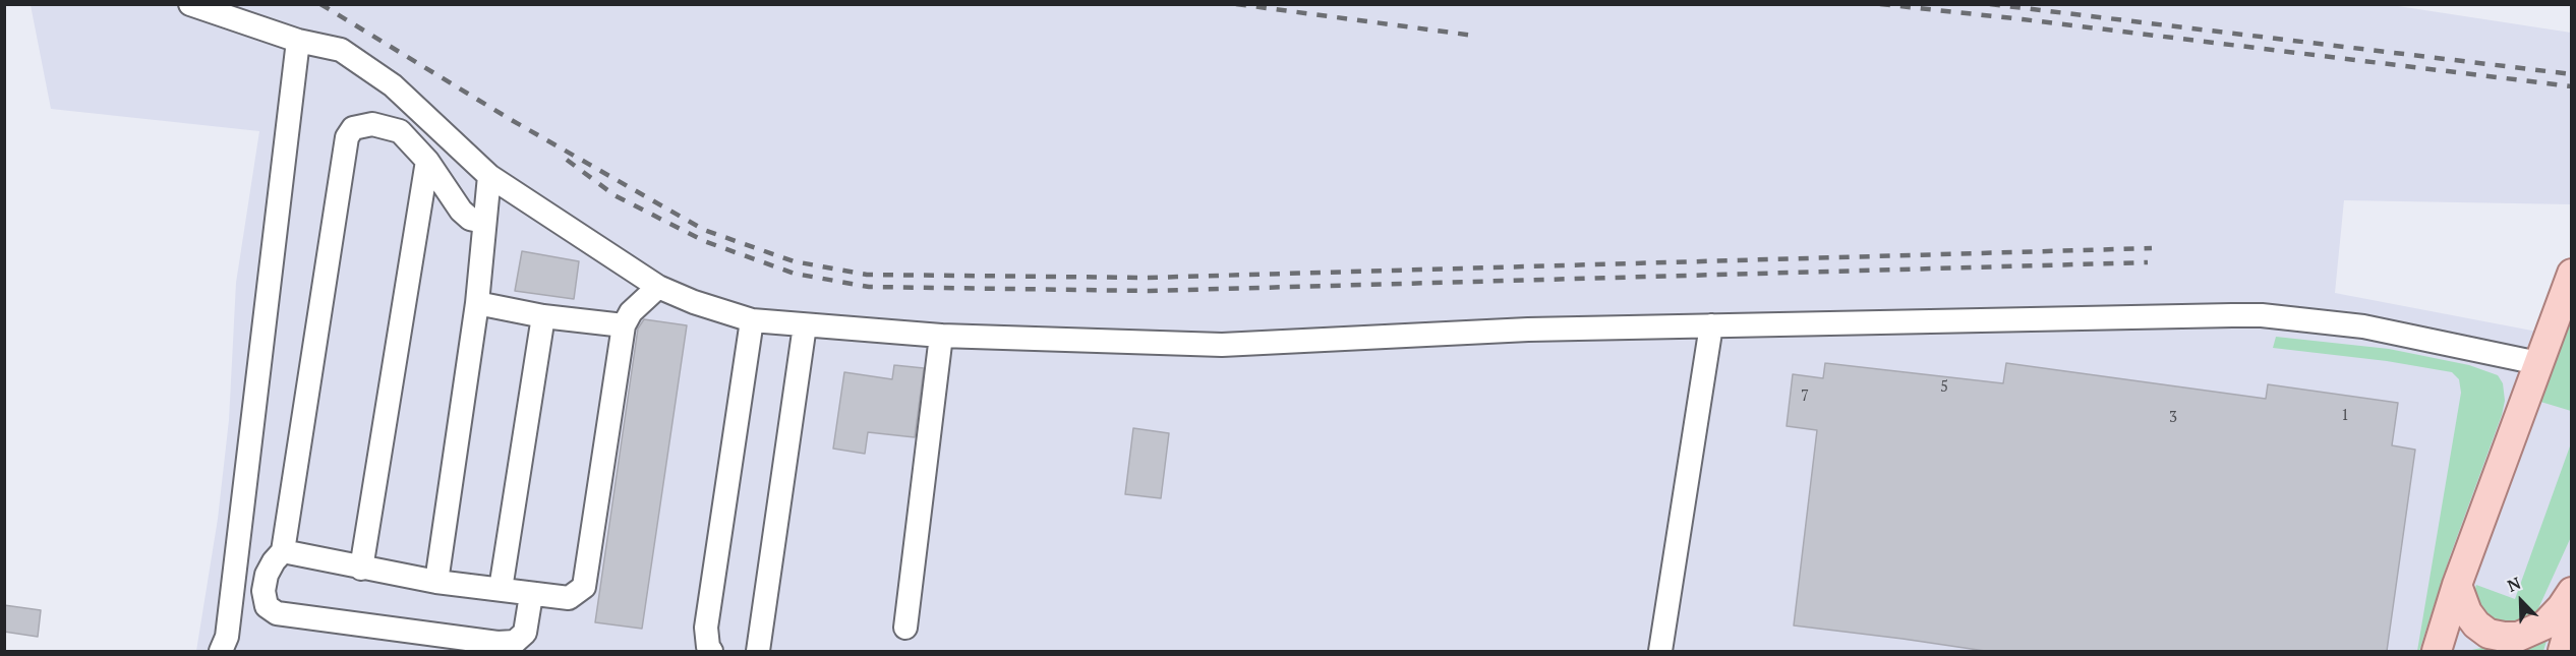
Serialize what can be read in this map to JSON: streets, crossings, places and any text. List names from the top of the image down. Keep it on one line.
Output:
{"house_numbers":["5","7","1","3"],"north":"top left"}
